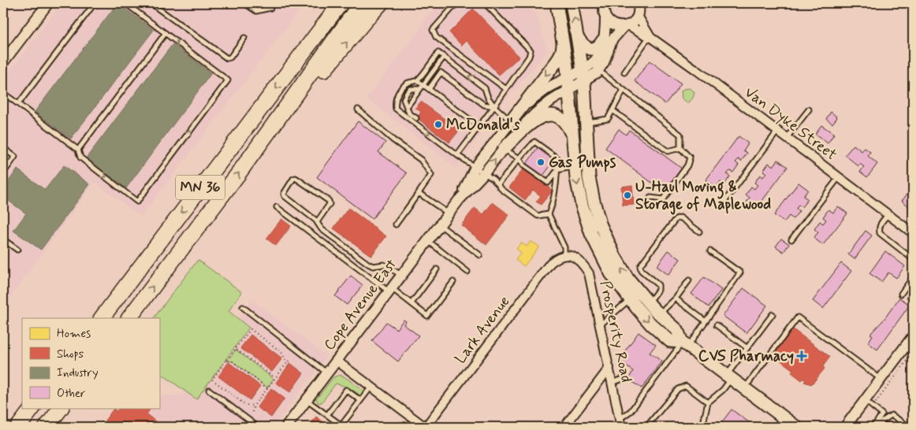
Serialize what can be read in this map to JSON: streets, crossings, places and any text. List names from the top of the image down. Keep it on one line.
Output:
{"streets":{"highway":["MN 36"],"street":["Van Dyke Street","Cope Avenue East","Lark Avenue","Prosperity Road"]},"crossings":[["Lark Avenue","Prosperity Road"]],"places":{"other":["McDonald's","Gas Pumps","U-Haul Moving & Storage of Maplewood"],"health":["CVS Pharmacy"]},"legend":["Homes","Shops","Industry","Other"]}
